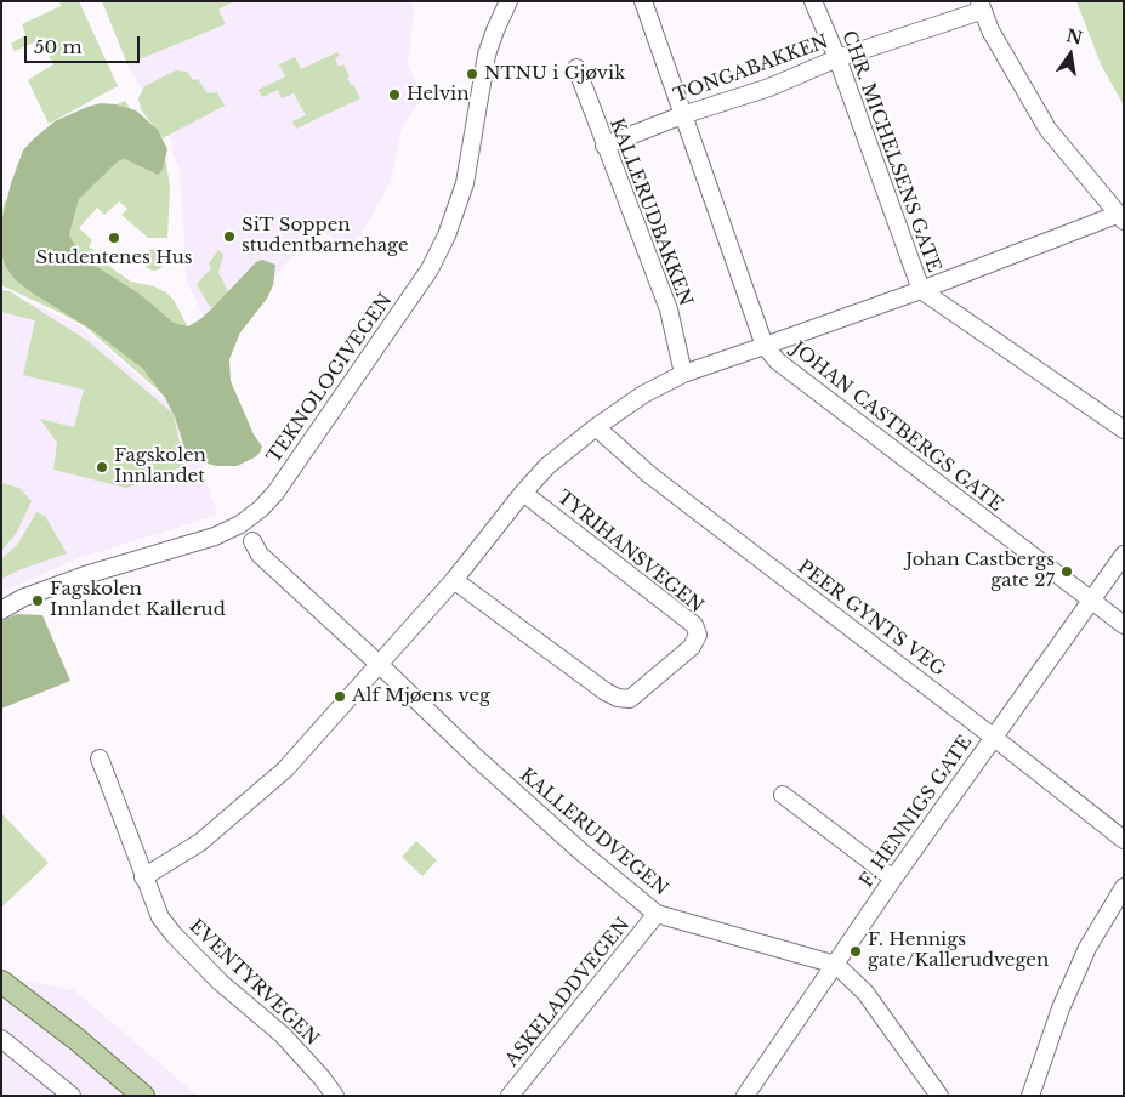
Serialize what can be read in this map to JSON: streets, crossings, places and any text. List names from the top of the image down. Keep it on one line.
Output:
{"streets":{"street":["TONGABAKKEN","CHR. MICHELSENS GATE","KALLERUDBAKKEN","TEKNOLOGIVEGEN","JOHAN CASTBERGS GATE","TYRIHANSVEGEN","PEER GYNTS VEG","F. HENNIGS GATE","KALLERUDVEGEN","EVENTYRVEGEN","ASKELADDVEGEN"]},"crossings":[["TONGABAKKEN","CHR. MICHELSENS GATE"],["TONGABAKKEN","KALLERUDBAKKEN"],["TONGABAKKEN","JOHAN CASTBERGS GATE"],["JOHAN CASTBERGS GATE","F. HENNIGS GATE"],["PEER GYNTS VEG","F. HENNIGS GATE"],["F. HENNIGS GATE","KALLERUDVEGEN"],["KALLERUDVEGEN","ASKELADDVEGEN"]],"places":["NTNU i Gjøvik","Helvin","SiT Soppen studentbarnehage","Studentenes Hus","Fagskolen Innlandet","Johan Castbergs gate 27","Fagskolen Innlandet Kallerud","Alf Mjøens veg","F. Hennigs gate/Kallerudvegen"],"scale_bar":"50 m","north":"top"}
